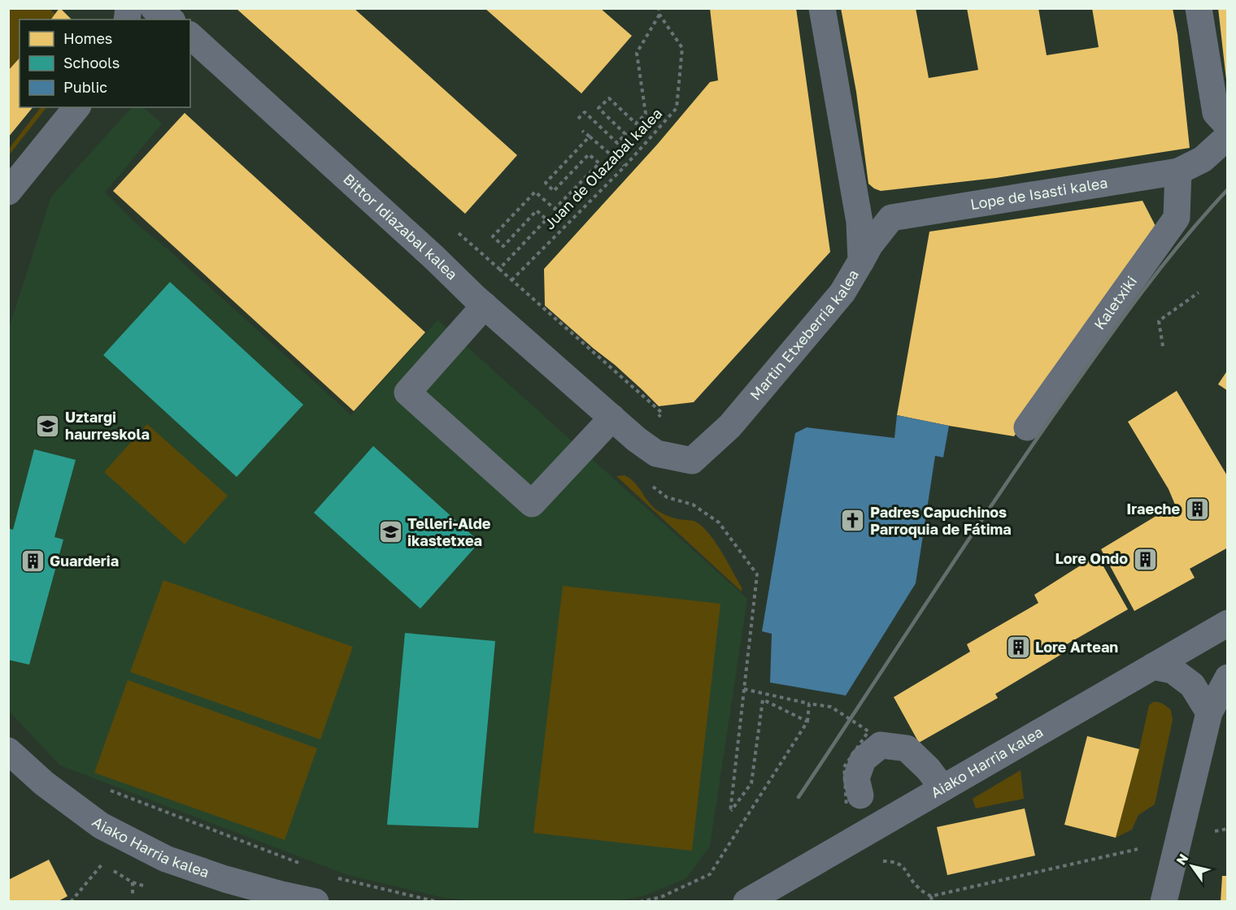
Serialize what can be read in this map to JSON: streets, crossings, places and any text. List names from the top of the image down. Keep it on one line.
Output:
{"streets":{"street":["Lope de Isasti kalea","Bittor Idiazabal kalea","Kaletxiki","Martin Etxeberria kalea","Aiako Harria kalea"],"path":["Juan de Olazabal kalea"]},"crossings":[["Lope de Isasti kalea","Kaletxiki"],["Lope de Isasti kalea","Martin Etxeberria kalea"],["Bittor Idiazabal kalea","Martin Etxeberria kalea"]],"places":{"school or university":["Uztargi haurreskola","Telleri-Alde ikastetxea"],"building":["Iraeche","Lore Ondo","Guarderia","Lore Artean"],"church":["Padres Capuchinos Parroquia de Fátima"]},"legend":["Homes","Schools","Public"],"north":"top left"}
